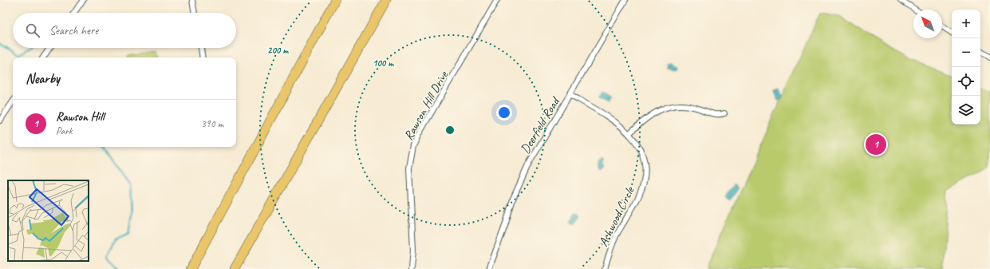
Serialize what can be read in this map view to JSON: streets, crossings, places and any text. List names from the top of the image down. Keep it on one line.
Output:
{"streets":{"street":["Rawson Hill Drive","Deerfield Road","Ashwood Circle"]},"crossings":[["Deerfield Road","Ashwood Circle"]],"north":"top left","page":{"map_buttons":["+","−"],"search":"Search here","heading":"Nearby","list":[{"mark":"1","name":"Rawson Hill","note":"Park","value":"390 m"}],"pins":"1"},"rings":["200 m","100 m"]}
